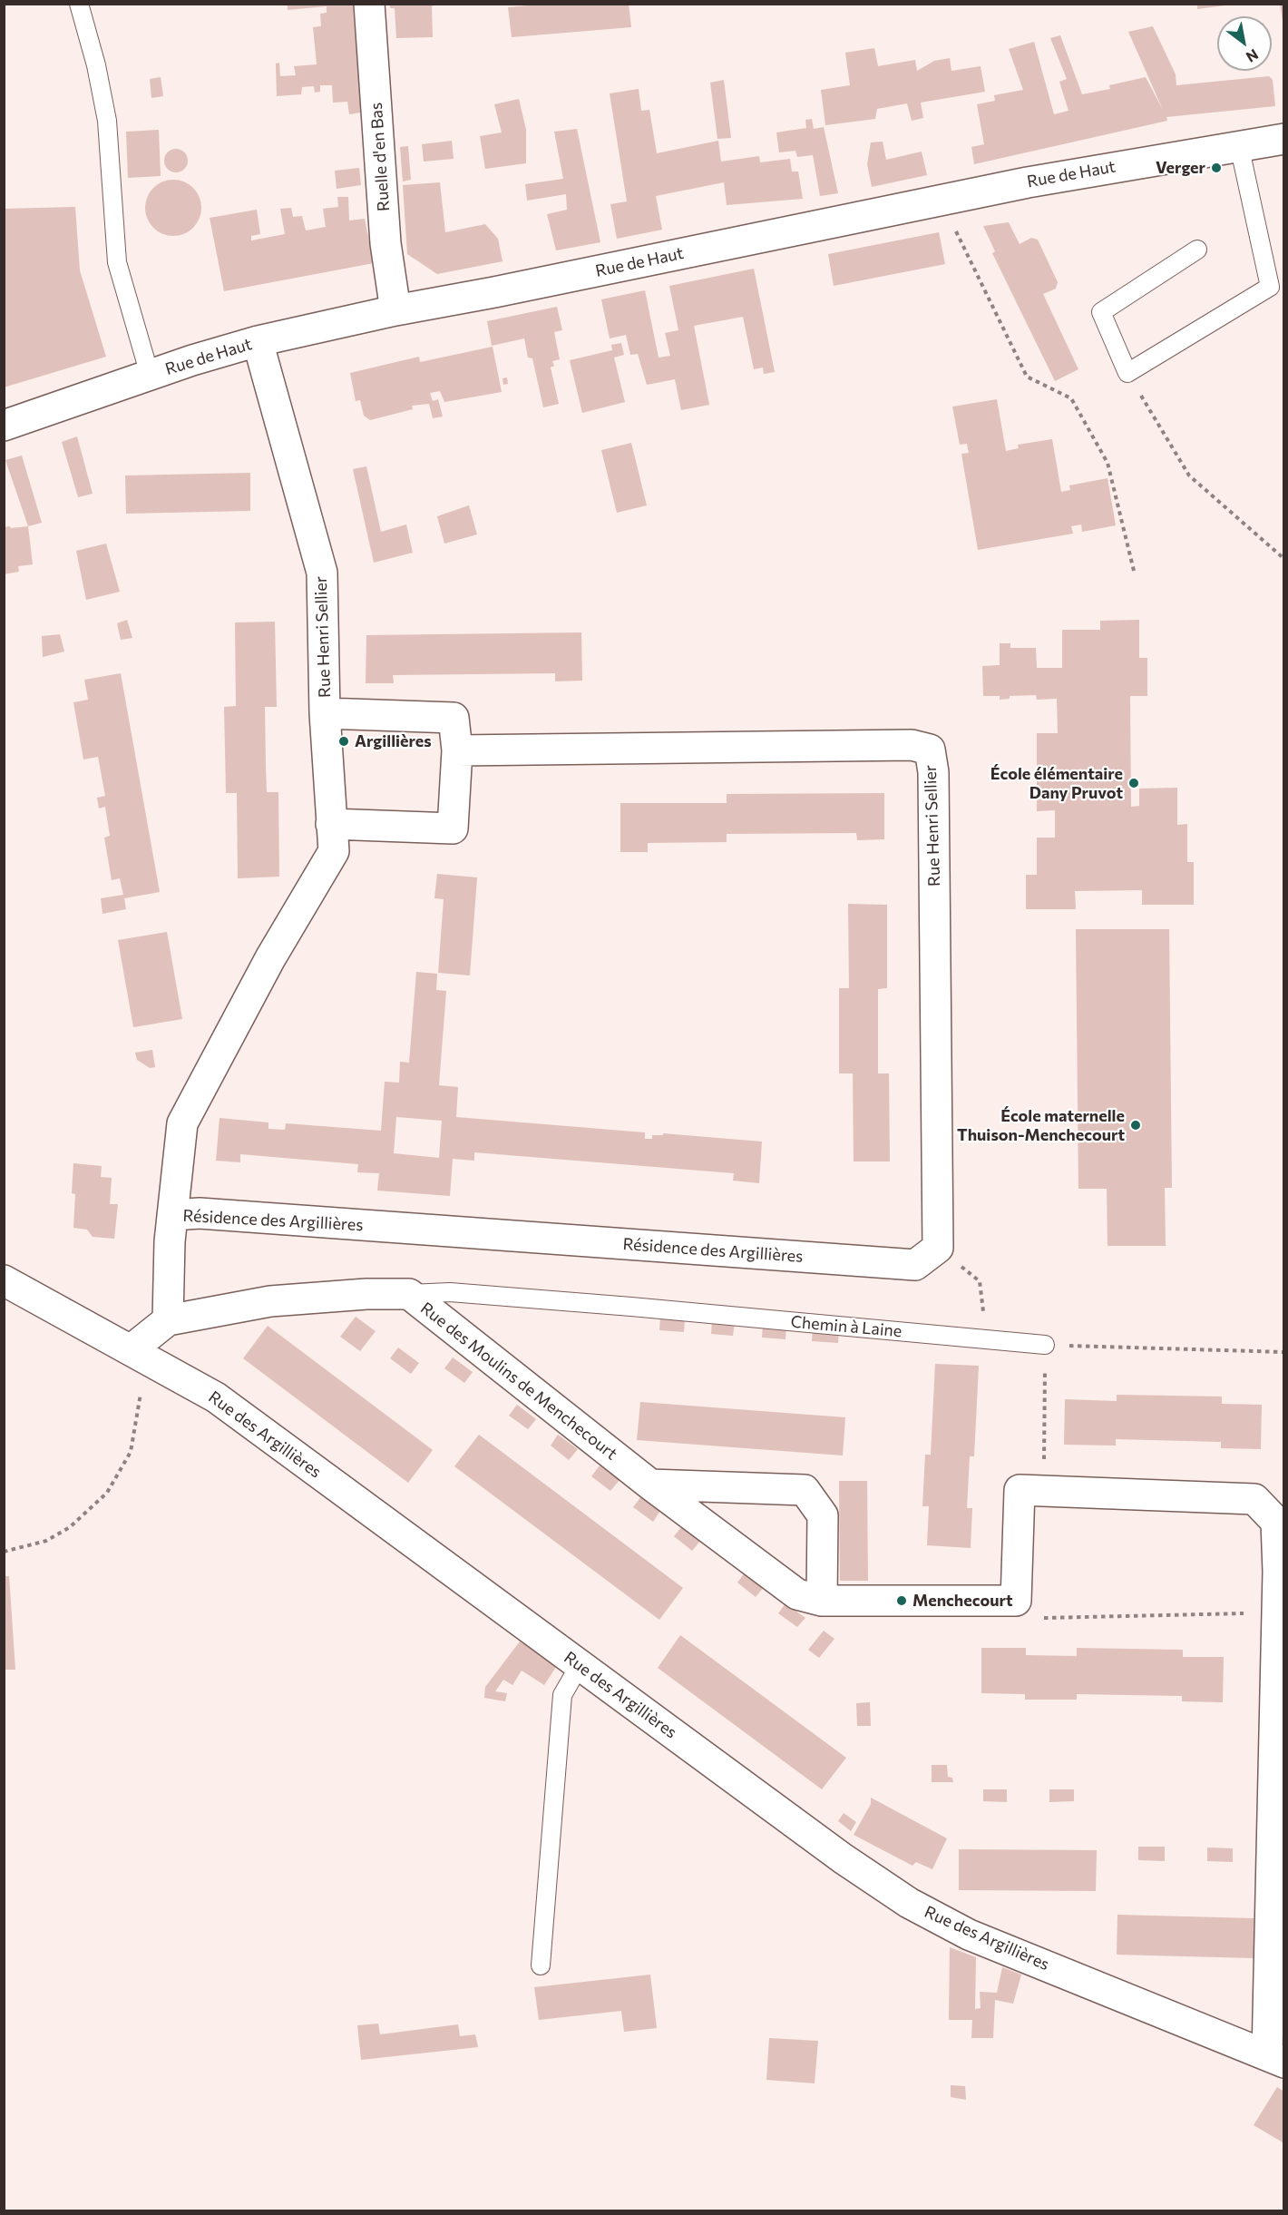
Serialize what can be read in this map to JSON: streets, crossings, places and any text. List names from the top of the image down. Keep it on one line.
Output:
{"streets":{"street":["Ruelle d'en Bas","Rue de Haut","Rue Henri Sellier","Résidence des Argillières","Rue des Moulins de Menchecourt","Rue des Argillières"],"lane":["Chemin à Laine"]},"crossings":[["Ruelle d'en Bas","Rue de Haut"],["Rue de Haut","Rue Henri Sellier"],["Rue Henri Sellier","Résidence des Argillières"],["Chemin à Laine","Rue des Moulins de Menchecourt"],["Rue des Moulins de Menchecourt","Rue des Argillières"]],"places":["Verger","Argillières","École élémentaire Dany Pruvot","École maternelle Thuison-Menchecourt","Menchecourt"],"north":"bottom right"}
